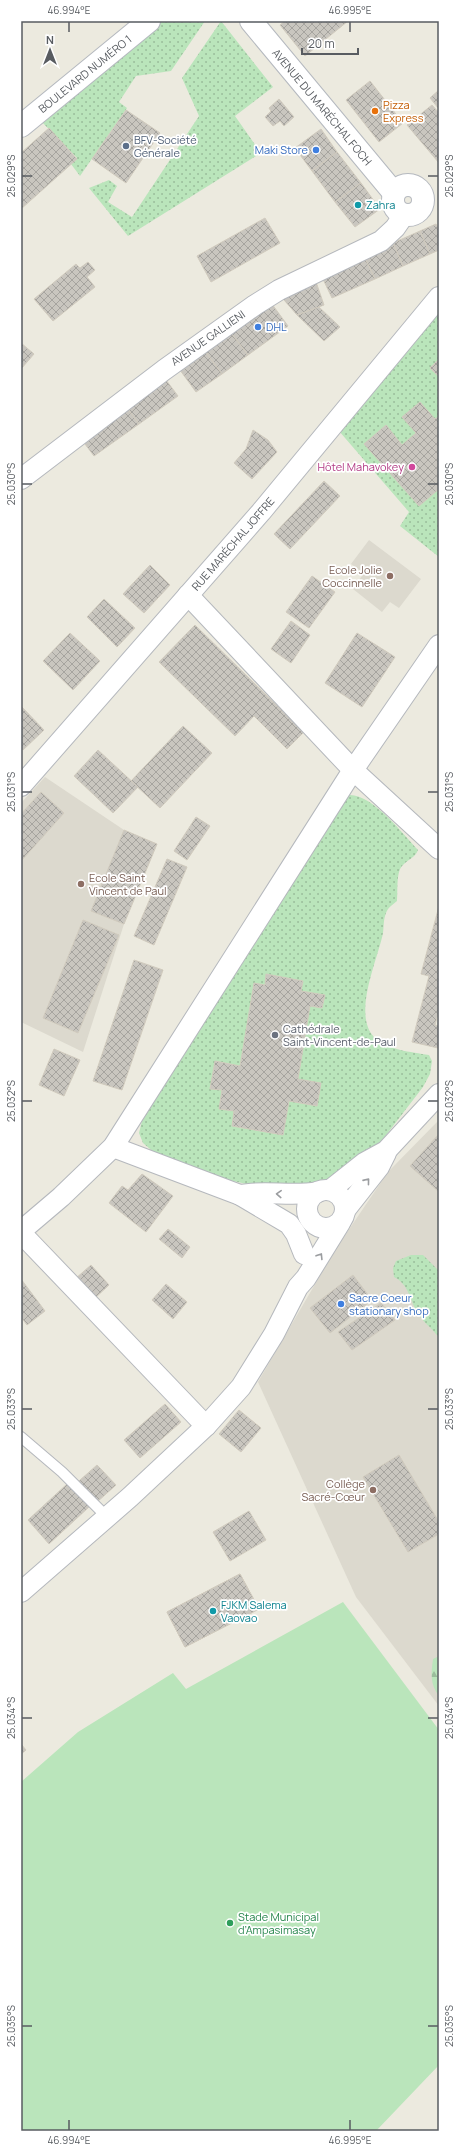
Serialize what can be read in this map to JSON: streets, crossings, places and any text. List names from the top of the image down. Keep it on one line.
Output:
{"streets":{"main road":["BOULEVARD NUMÉRO 1","AVENUE DU MARÉCHAL FOCH"],"street":["AVENUE GALLIENI","RUE MARÉCHAL JOFFRE"]},"crossings":[["AVENUE DU MARÉCHAL FOCH","AVENUE GALLIENI"]],"places":["Pizza Express","BFV-Société Générale","Maki Store","Zahra","DHL","Hôtel Mahavokey","Ecole Jolie Coccinnelle","Ecole Saint Vincent de Paul","Cathédrale Saint-Vincent-de-Paul","Sacre Coeur stationary shop","Collège Sacré-Cœur","FJKM Salema Vaovao","Stade Municipal d’Ampasimasay"],"scale_bar":"20 m","north":"top","coordinates":["46.994°E","46.995°E","25.029°S","25.030°S","25.031°S","25.032°S","25.033°S","25.034°S","25.035°S"]}
